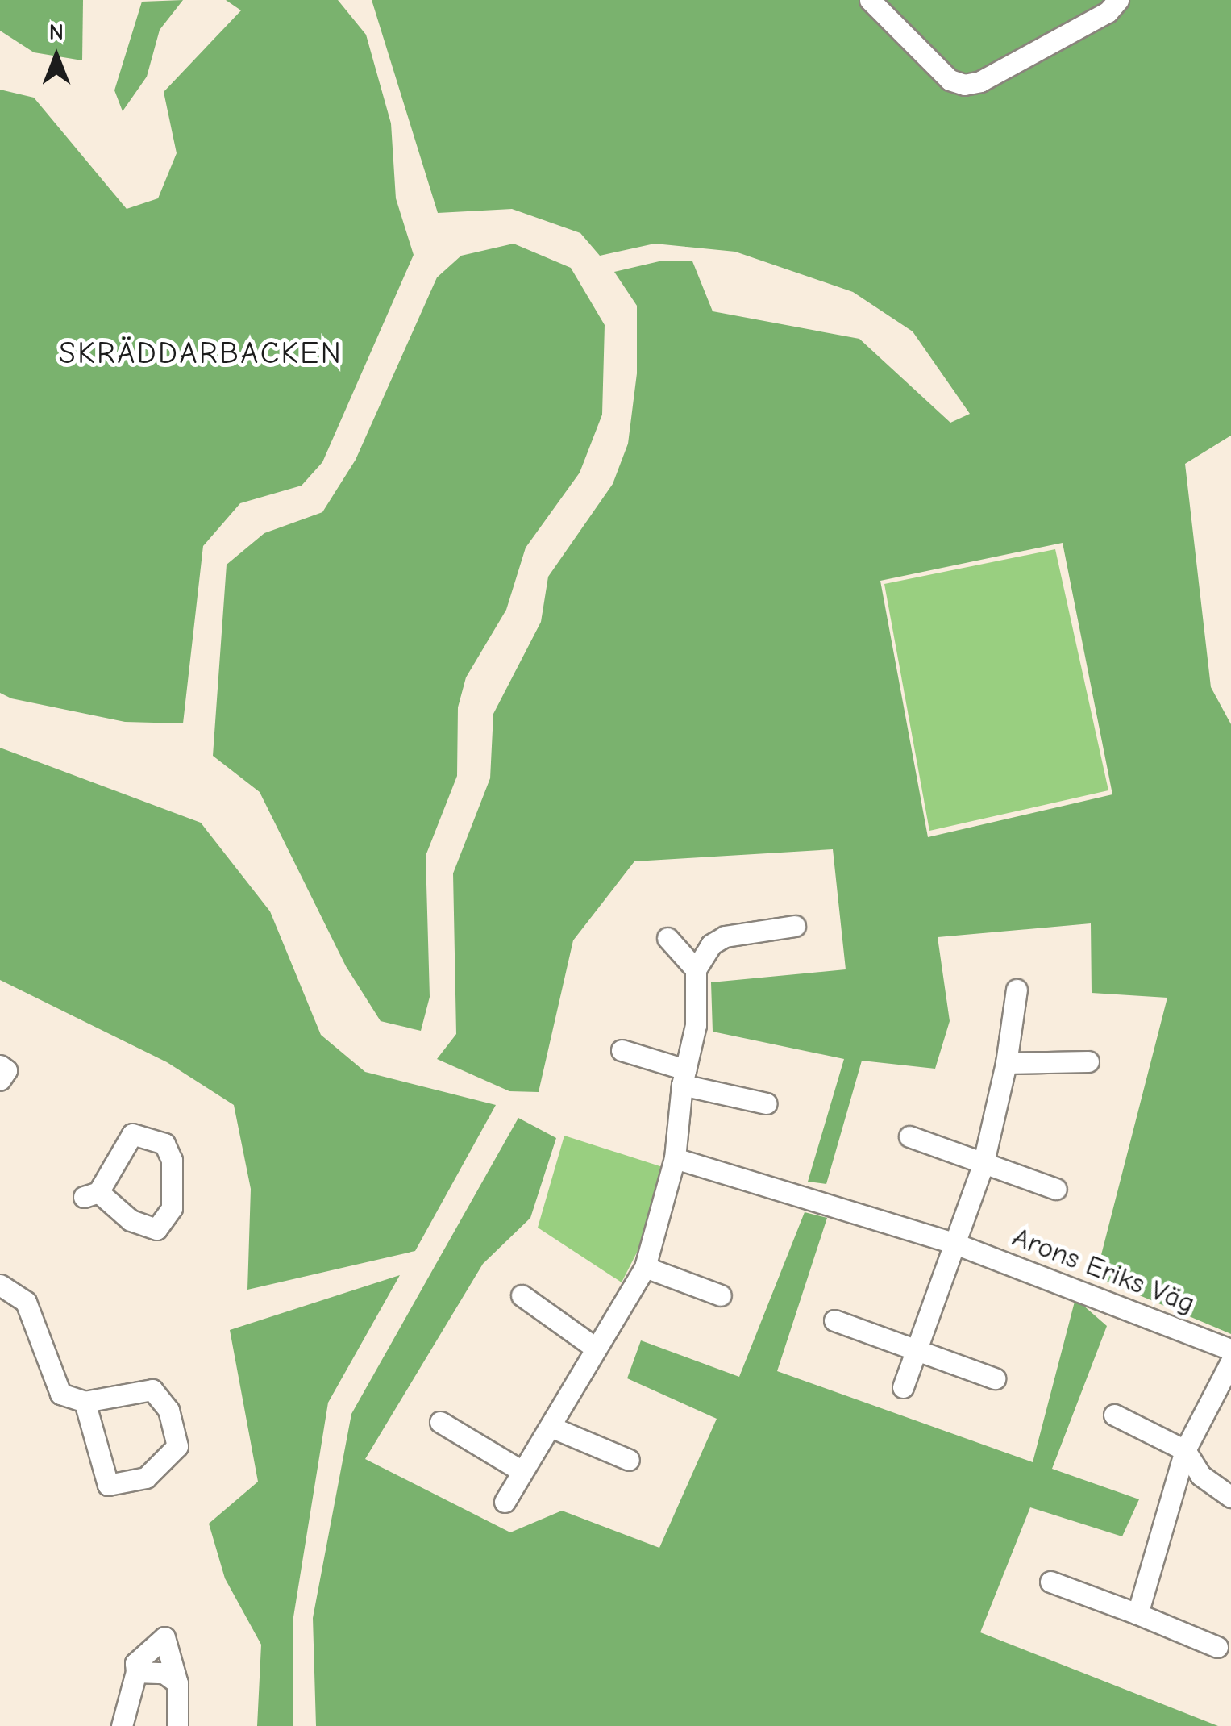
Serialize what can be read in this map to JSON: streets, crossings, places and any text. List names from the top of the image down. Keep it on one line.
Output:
{"streets":{"street":["Arons Eriks Väg"]},"districts":["SKRÄDDARBACKEN"],"north":"top"}
